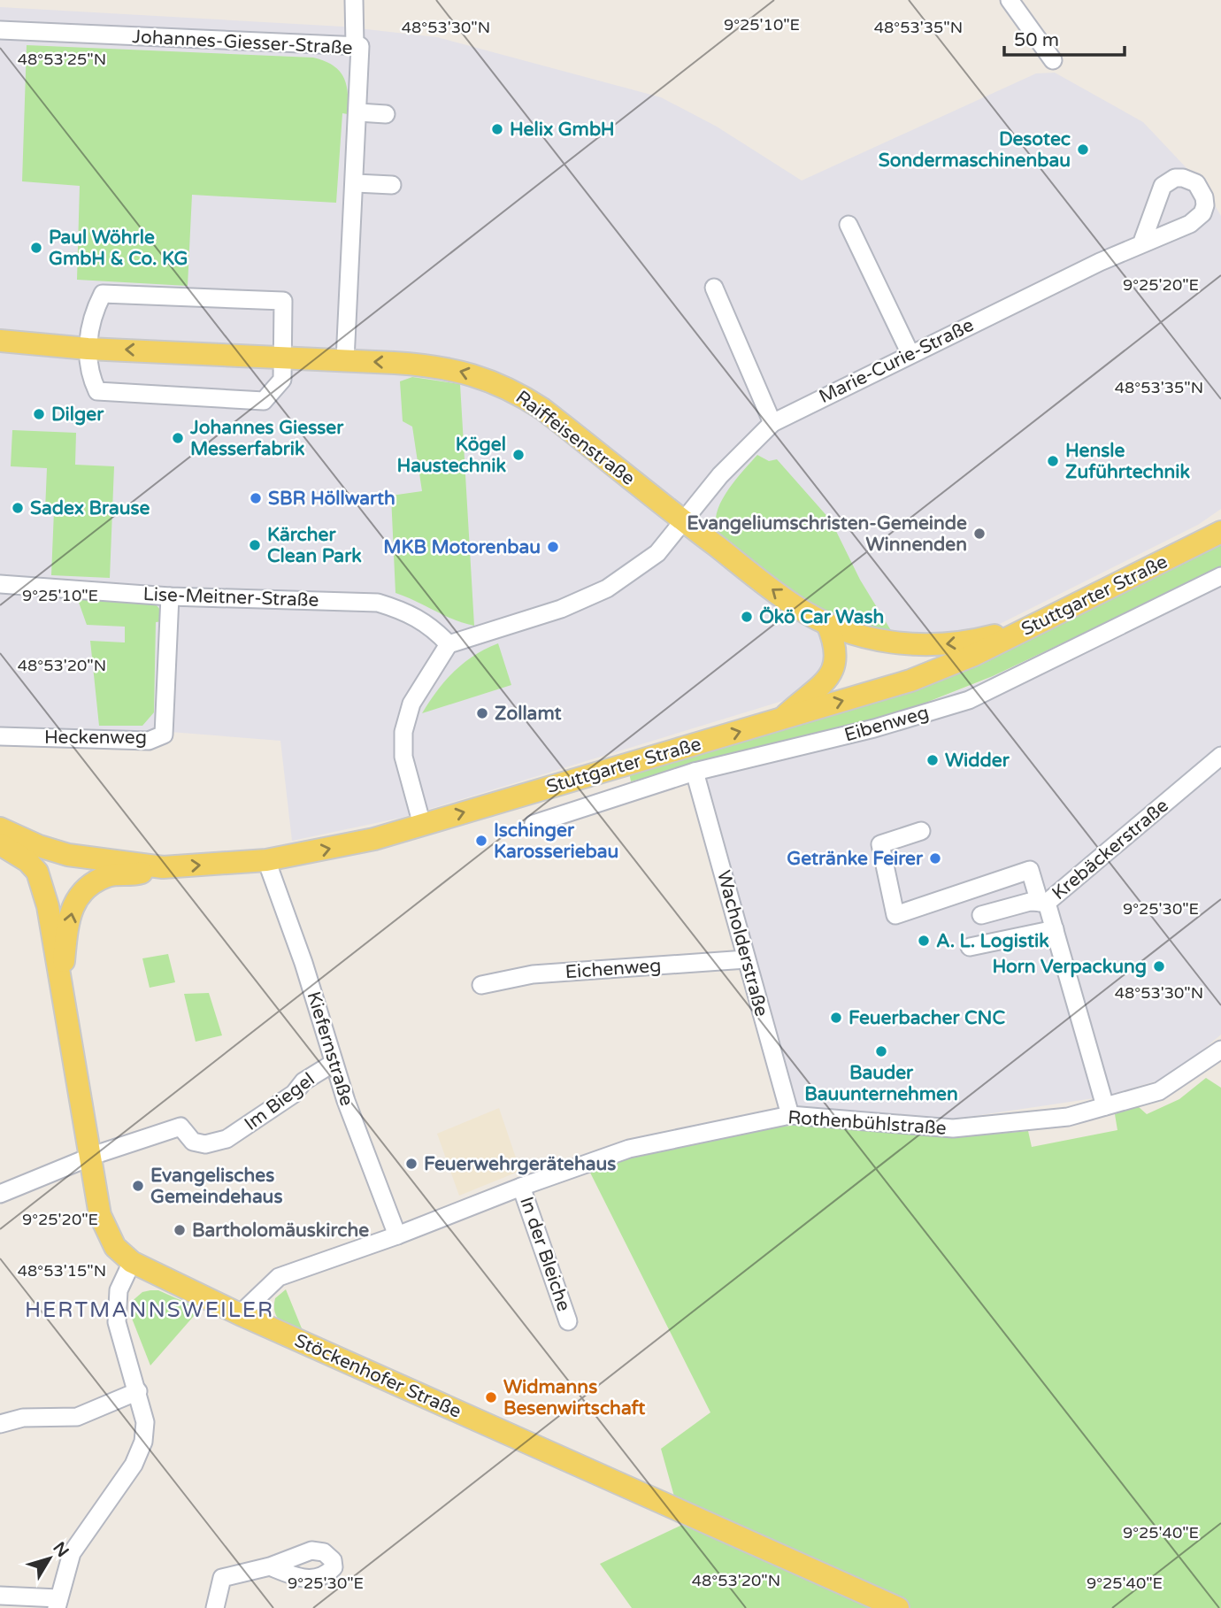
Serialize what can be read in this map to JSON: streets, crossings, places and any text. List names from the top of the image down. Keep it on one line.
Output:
{"streets":{"main road":["Raiffeisenstraße","Stuttgarter Straße","Stöckenhofer Straße"],"street":["Johannes-Giesser-Straße","Marie-Curie-Straße","Lise-Meitner-Straße","Eibenweg","Heckenweg","Krebäckerstraße","Wacholderstraße","Eichenweg","Kiefernstraße","Im Biegel","Rothenbühlstraße","In der Bleiche"]},"crossings":[["Johannes-Giesser-Straße","Raiffeisenstraße"],["Marie-Curie-Straße","Raiffeisenstraße"],["Marie-Curie-Straße","Lise-Meitner-Straße"],["Raiffeisenstraße","Stuttgarter Straße"],["Stuttgarter Straße","Kiefernstraße"],["Lise-Meitner-Straße","Heckenweg"],["Eibenweg","Wacholderstraße"],["Krebäckerstraße","Rothenbühlstraße"],["Wacholderstraße","Eichenweg"],["Wacholderstraße","Rothenbühlstraße"],["Kiefernstraße","Im Biegel"],["Kiefernstraße","Rothenbühlstraße"],["Im Biegel","Stöckenhofer Straße"],["Rothenbühlstraße","In der Bleiche"],["Rothenbühlstraße","Stöckenhofer Straße"]],"one_way":["Raiffeisenstraße","Stuttgarter Straße"],"districts":["HERTMANNSWEILER"],"places":["Helix GmbH","Desotec Sondermaschinenbau","Paul Wöhrle GmbH & Co. KG","Dilger","Johannes Giesser Messerfabrik","Kögel Haustechnik","Hensle Zuführtechnik","SBR Höllwarth","Sadex Brause","Evangeliumschristen-Gemeinde Winnenden","Kärcher Clean Park","MKB Motorenbau","Ökö Car Wash","Zollamt","Widder","Ischinger Karosseriebau","Getränke Feirer","A. L. Logistik","Horn Verpackung","Feuerbacher CNC","Bauder Bauunternehmen","Feuerwehrgerätehaus","Evangelisches Gemeindehaus","Bartholomäuskirche","Widmanns Besenwirtschaft"],"scale_bar":"50 m","north":"top right","coordinates":["9°25'10\"E","48°53'30\"N","48°53'35\"N","48°53'25\"N","9°25'20\"E","48°53'20\"N","9°25'30\"E","48°53'15\"N","9°25'40\"E"]}
